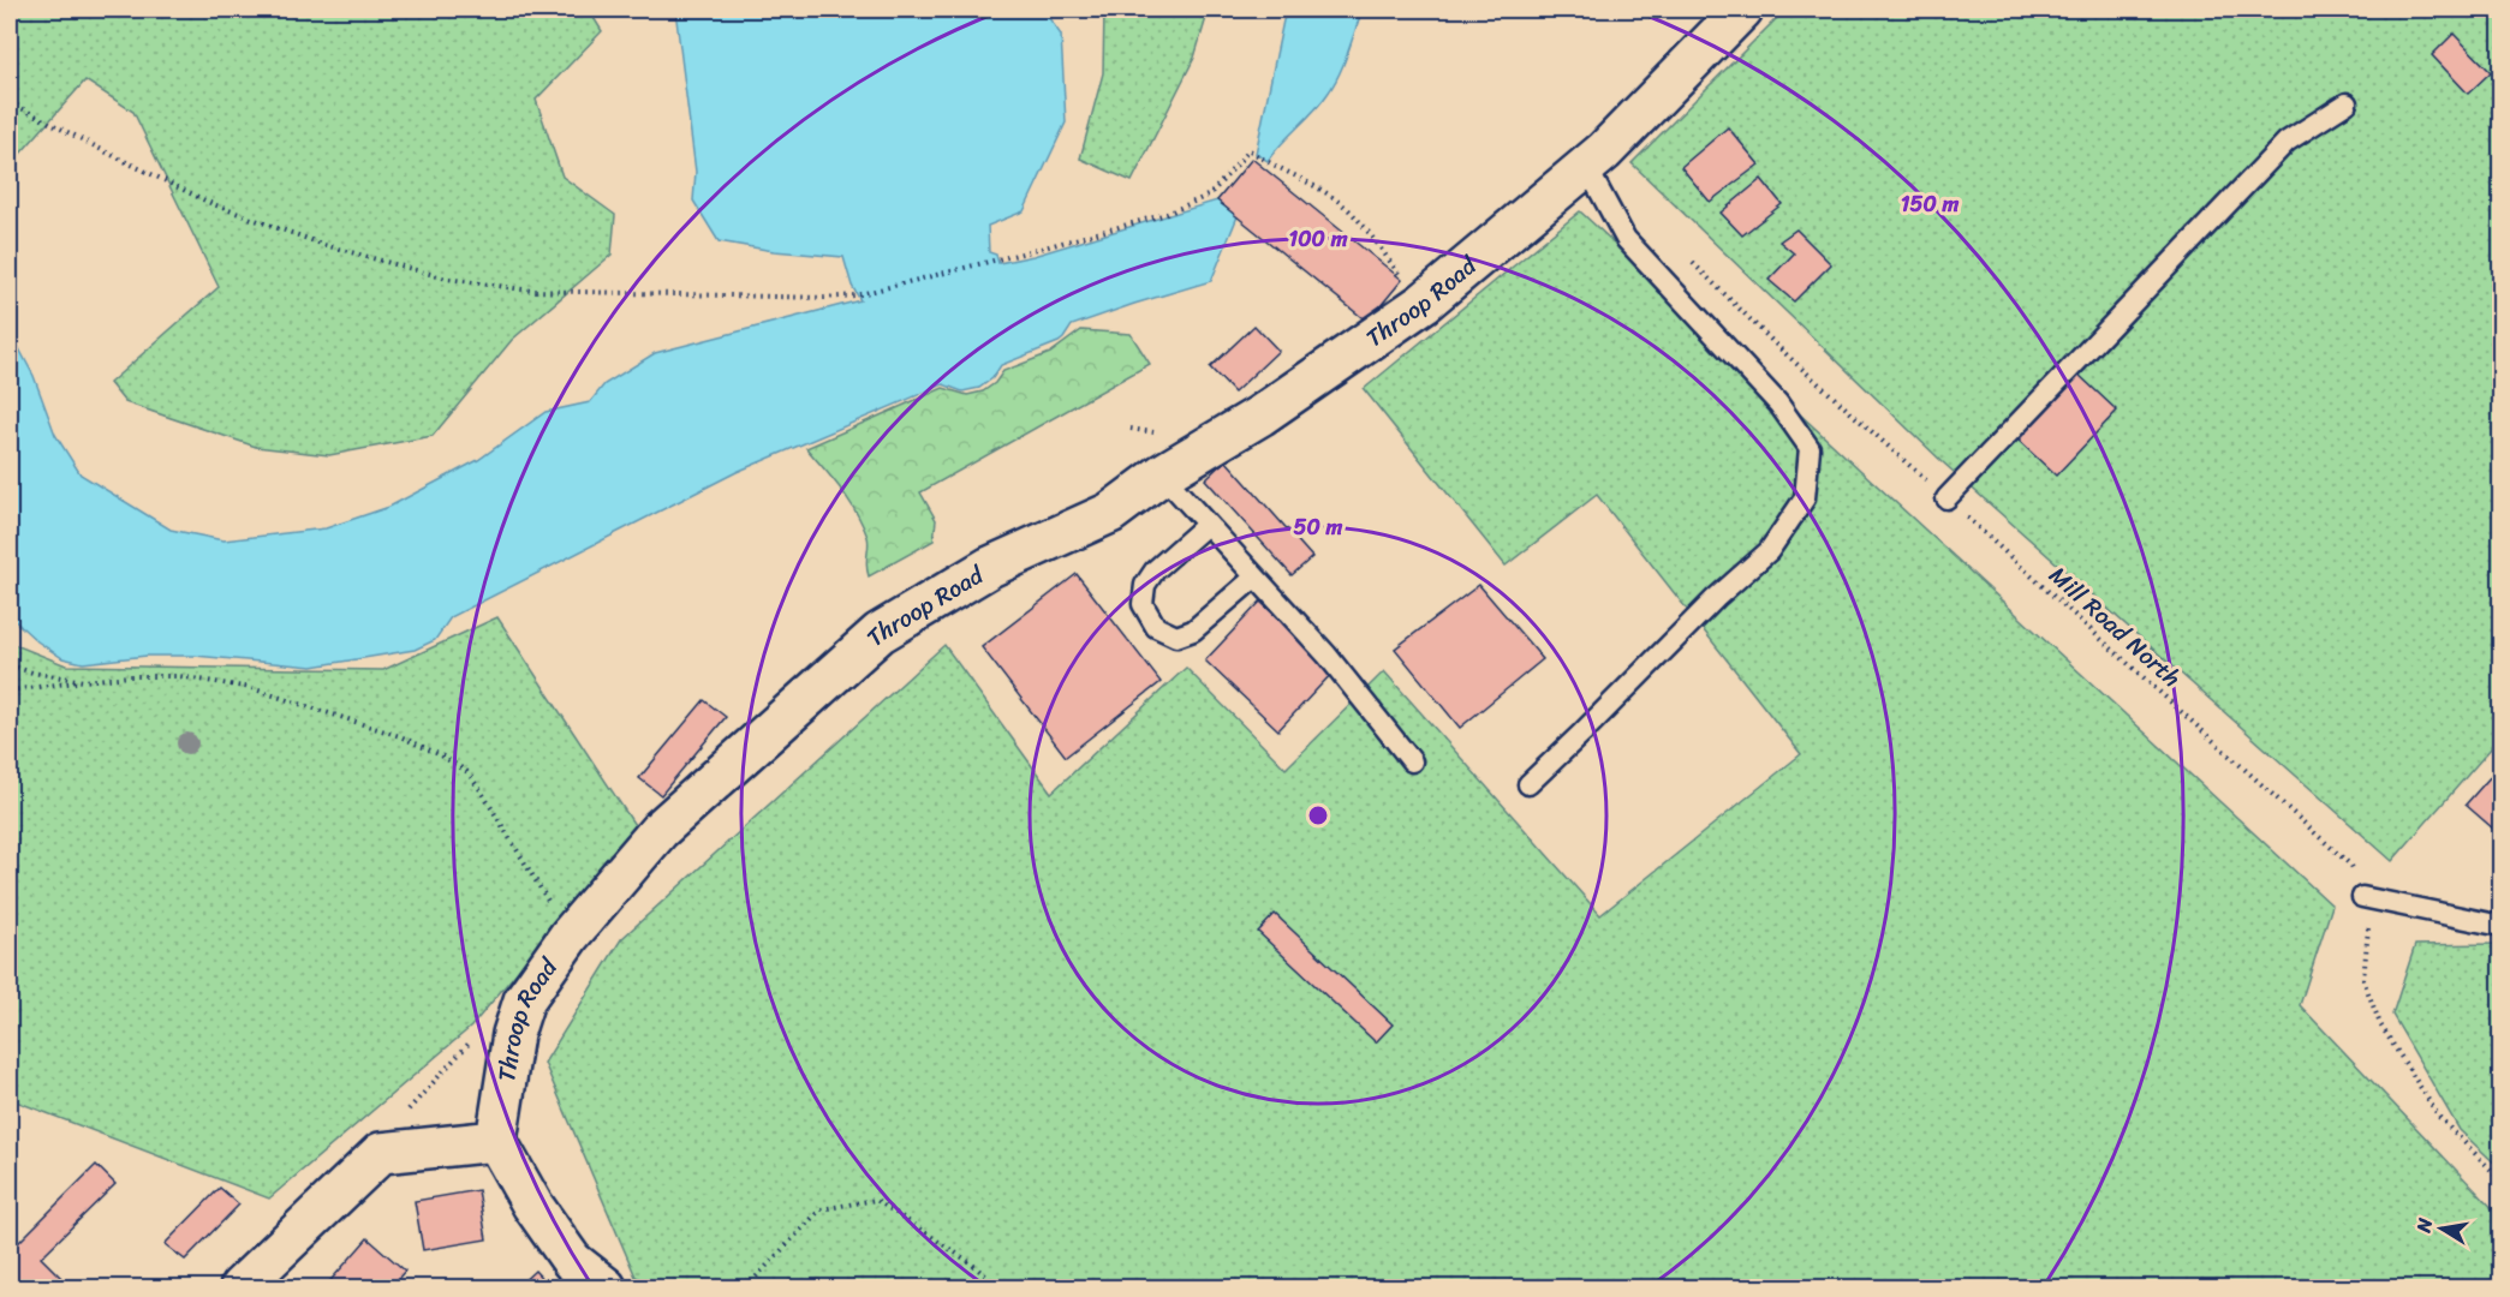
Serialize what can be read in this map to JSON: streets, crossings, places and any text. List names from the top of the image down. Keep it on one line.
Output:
{"streets":{"street":["Throop Road"],"path":["Mill Road North"]},"north":"left","rings":["150 m","100 m","50 m"]}
